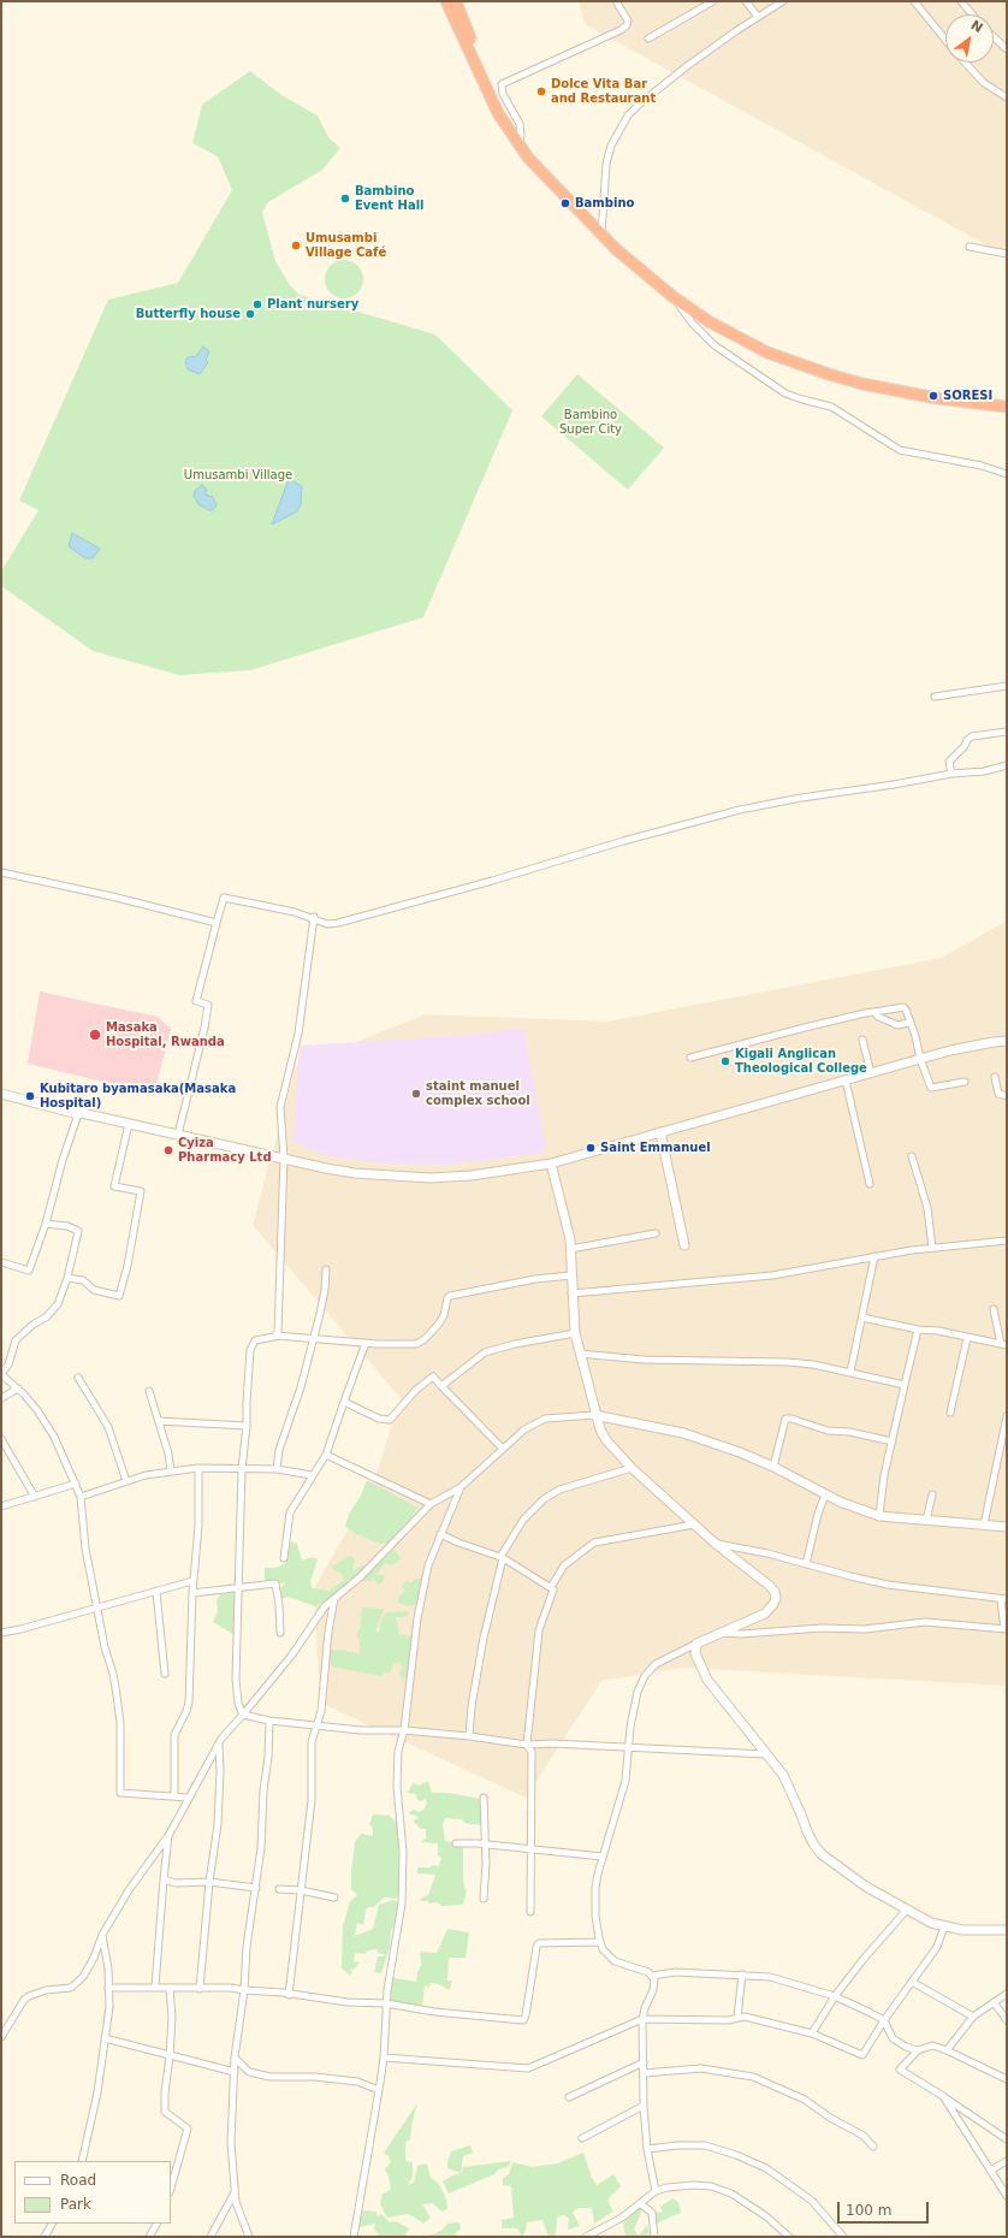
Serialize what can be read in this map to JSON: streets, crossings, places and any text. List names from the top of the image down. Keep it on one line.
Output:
{"parks":["Bambino Super City","Umusambi Village"],"places":["Dolce Vita Bar and Restaurant","Bambino Event Hall","Bambino","Umusambi Village Café","Plant nursery","Butterfly house","SORESI","Masaka Hospital, Rwanda","Kigali Anglican Theological College","staint manuel complex school","Kubitaro byamasaka(Masaka Hospital)","Saint Emmanuel","Cyiza Pharmacy Ltd"],"legend":["Road","Park"],"scale_bar":"100 m","north":"top right"}
